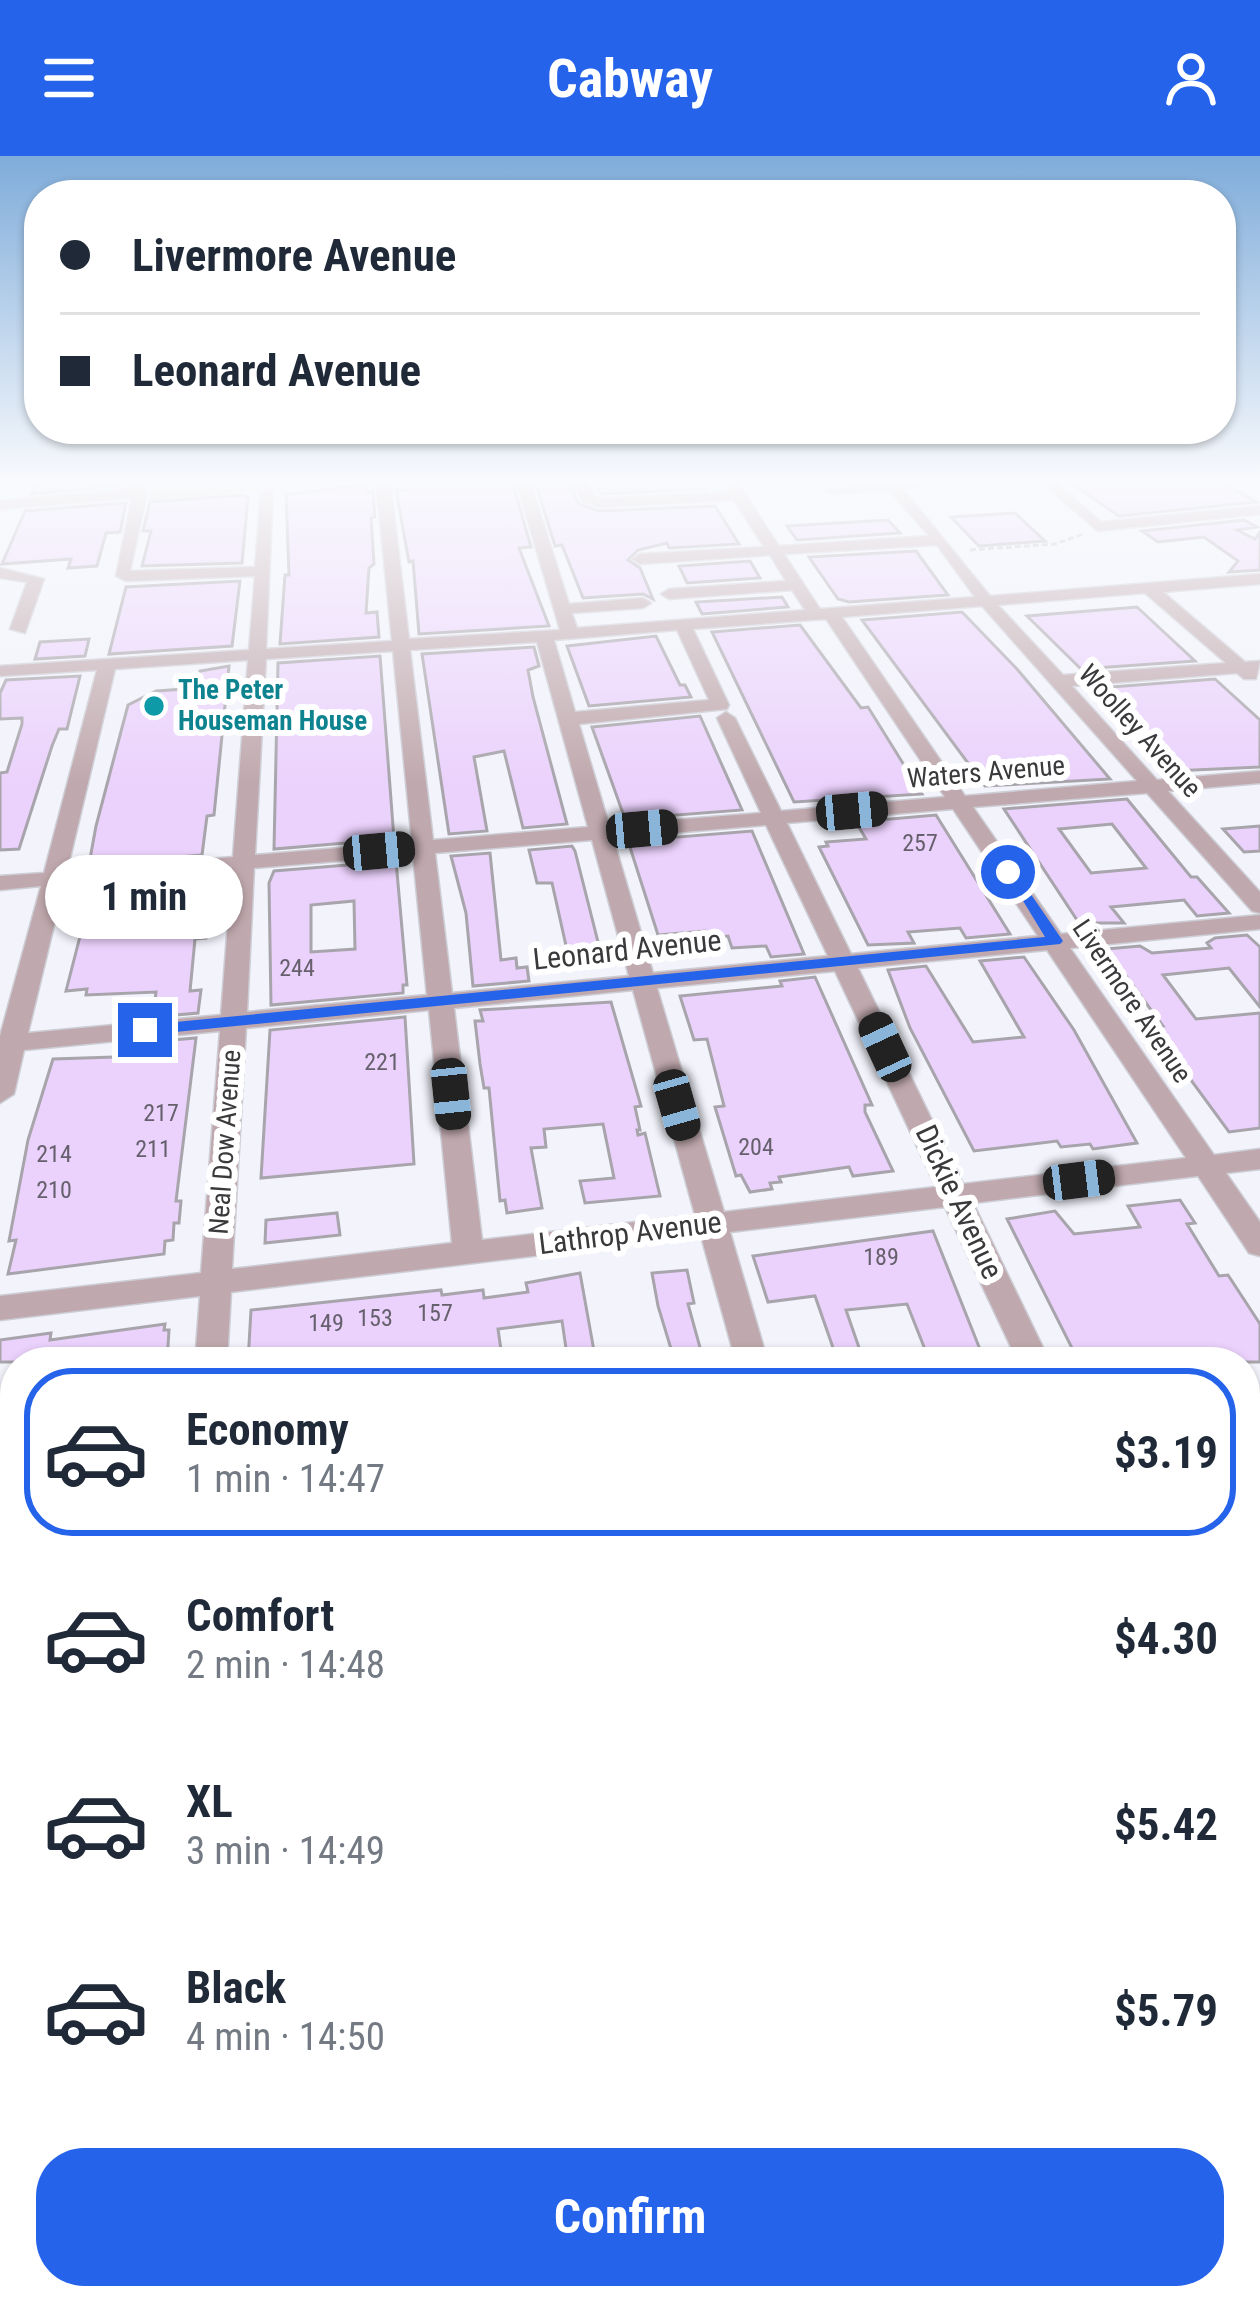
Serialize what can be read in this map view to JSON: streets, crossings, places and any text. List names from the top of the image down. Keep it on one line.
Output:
{"streets":{"street":["Woolley Avenue","Waters Avenue","Leonard Avenue","Livermore Avenue","Neal Dow Avenue","Dickie Avenue","Lathrop Avenue"]},"crossings":[["Woolley Avenue","Waters Avenue"],["Waters Avenue","Livermore Avenue"],["Waters Avenue","Neal Dow Avenue"],["Waters Avenue","Dickie Avenue"],["Leonard Avenue","Livermore Avenue"],["Leonard Avenue","Neal Dow Avenue"],["Leonard Avenue","Dickie Avenue"],["Livermore Avenue","Lathrop Avenue"],["Neal Dow Avenue","Lathrop Avenue"],["Dickie Avenue","Lathrop Avenue"]],"places":["The Peter Houseman House"],"house_numbers":["257","244","221","217","204","211","214","210","189","157","153","149"],"page":{"header":"Cabway","banner":["Livermore Avenue","Leonard Avenue"],"bubble":"1 min","list":[{"name":"Economy","note":"1 min · 14:47","value":"$3.19"},{"name":"Comfort","note":"2 min · 14:48","value":"$4.30"},{"name":"XL","note":"3 min · 14:49","value":"$5.42"},{"name":"Black","note":"4 min · 14:50","value":"$5.79"}],"buttons":"Confirm"}}
